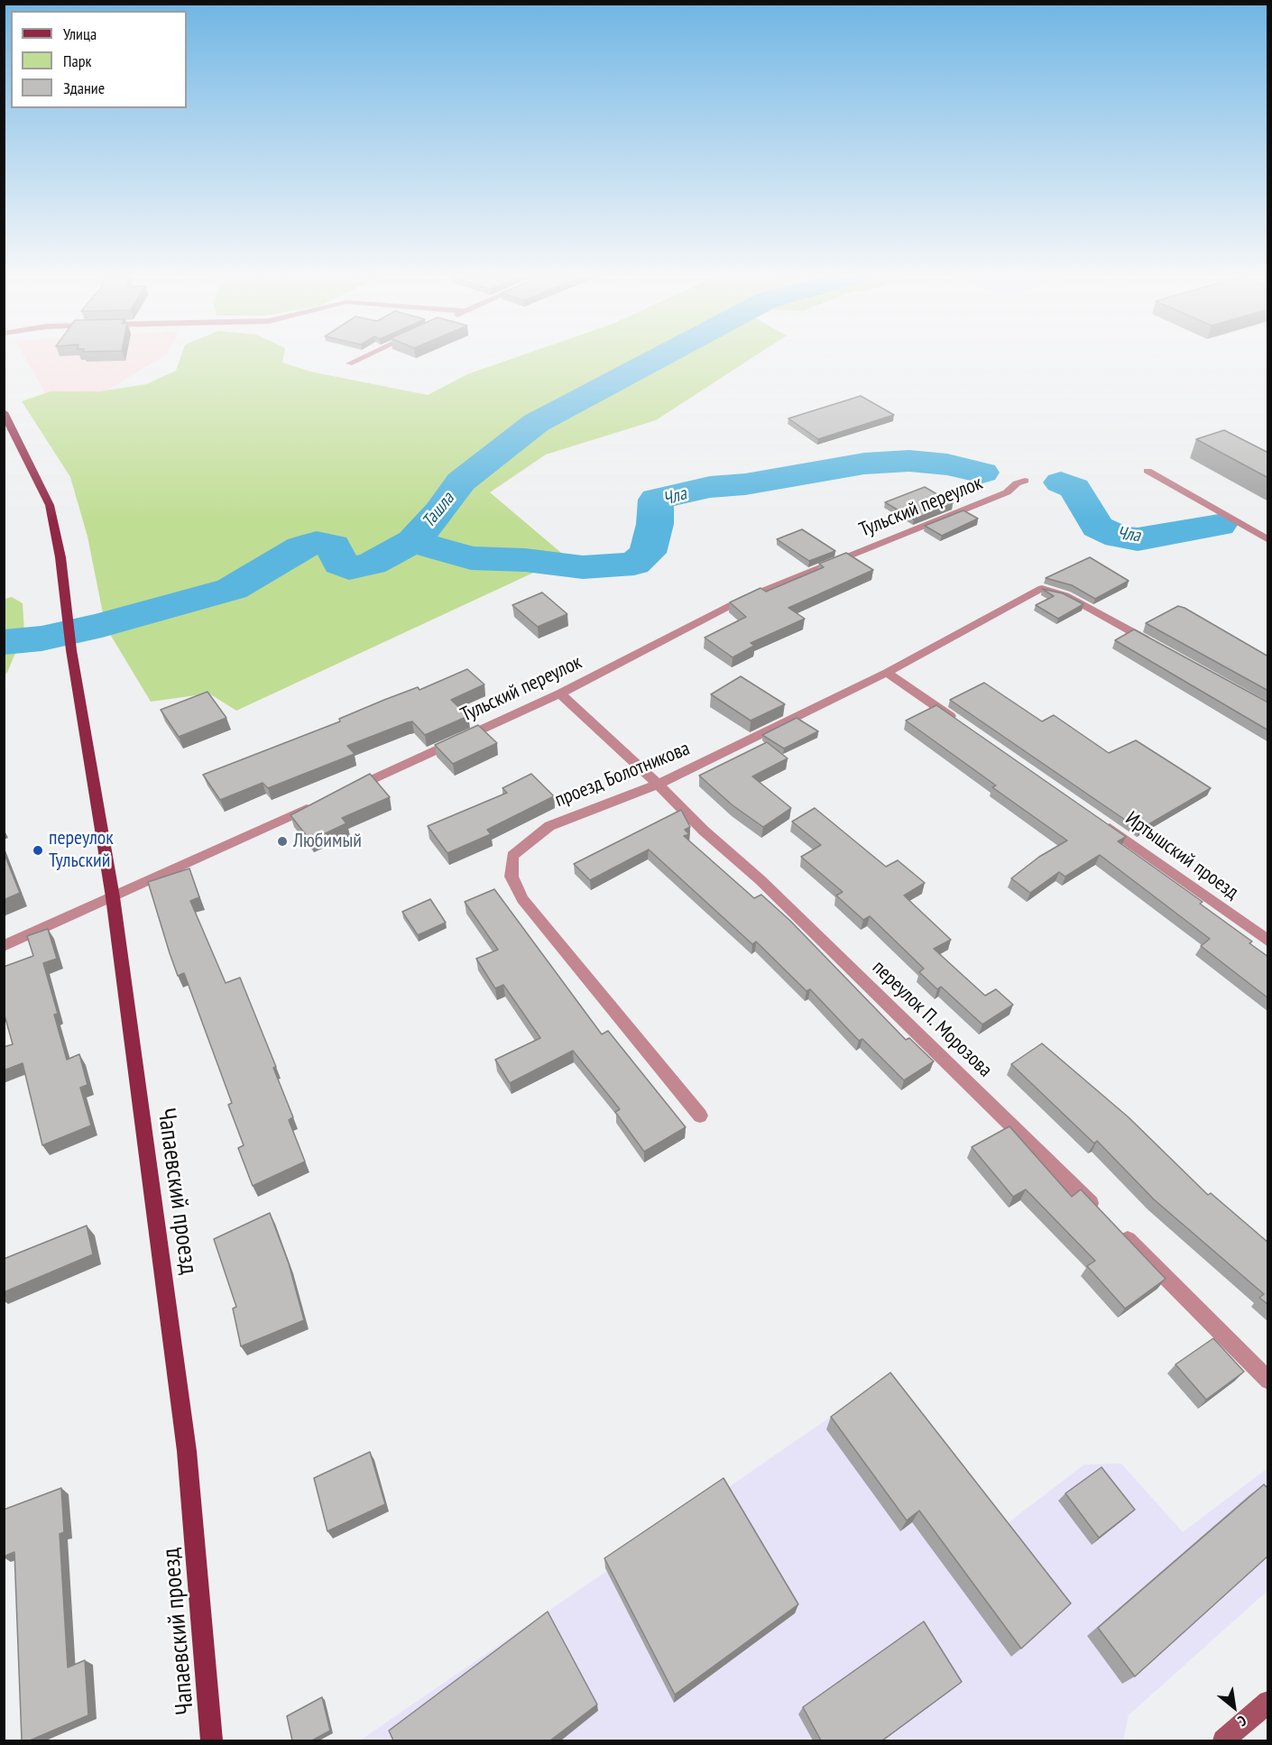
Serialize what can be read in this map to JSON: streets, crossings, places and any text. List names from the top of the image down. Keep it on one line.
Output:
{"streets":{"main road":["Чапаевский проезд"],"street":["Тульский переулок","проезд Болотникова","Иртышский проезд","переулок П. Морозова"]},"crossings":[["Тульский переулок","переулок П. Морозова"],["проезд Болотникова","переулок П. Морозова"]],"water":["Чла","Ташла"],"places":["Любимый","переулок Тульский"],"legend":["Улица","Парк","Здание"],"north":"bottom right"}
